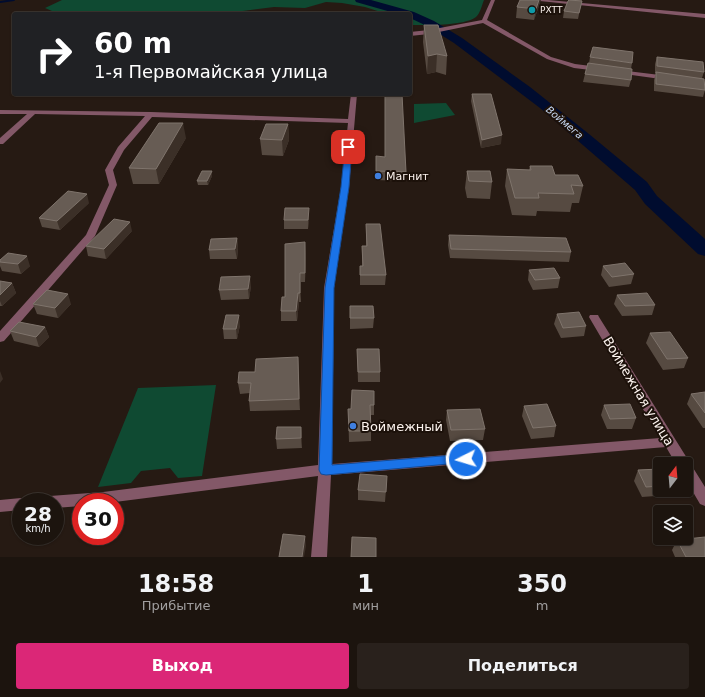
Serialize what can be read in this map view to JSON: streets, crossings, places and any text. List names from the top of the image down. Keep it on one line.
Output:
{"streets":{"street":["Воймежная улица"]},"water":["Воймега"],"places":["РХТТ","Магнит","Воймежный"],"north":"top","page":{"turn":["60 m","1-я Первомайская улица"],"speed":"28 km/h","limit":"30","eta":["18:58","Прибытие","1","мин","350","m"],"buttons":["Выход","Поделиться"]}}
